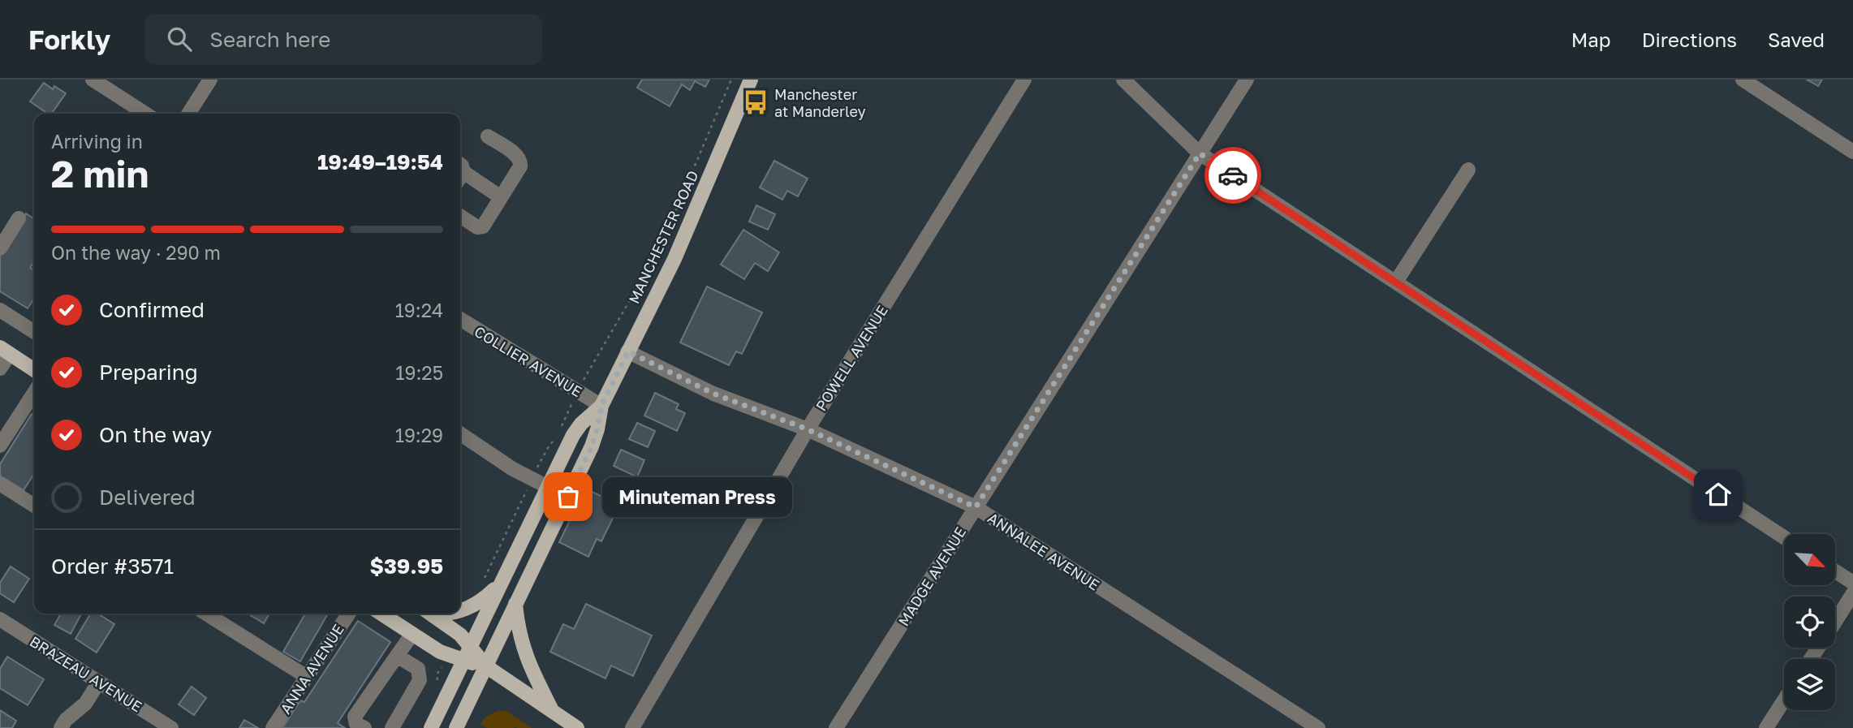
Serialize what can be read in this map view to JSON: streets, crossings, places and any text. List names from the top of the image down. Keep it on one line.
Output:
{"streets":{"main road":["MANCHESTER ROAD"],"street":["POWELL AVENUE","COLLIER AVENUE","ANNALEE AVENUE","MADGE AVENUE","ANNA AVENUE","BRAZEAU AVENUE"]},"crossings":[["MANCHESTER ROAD","COLLIER AVENUE"],["MANCHESTER ROAD","ANNALEE AVENUE"],["POWELL AVENUE","ANNALEE AVENUE"],["ANNALEE AVENUE","MADGE AVENUE"]],"places":{"bus stop":["Manchester at Manderley"],"other":["Minuteman Press"]},"north":"bottom right","page":{"header":"Forkly","search":"Search here","nav":["Map","Directions","Saved"],"heading":["2 min","Arriving in","19:49–19:54"],"panel":["Order #3571","$39.95"],"bar":"On the way · 290 m","list":[["Confirmed","19:24"],["Preparing","19:25"],["On the way","19:29"],"Delivered"],"bubble":"Minuteman Press"}}
